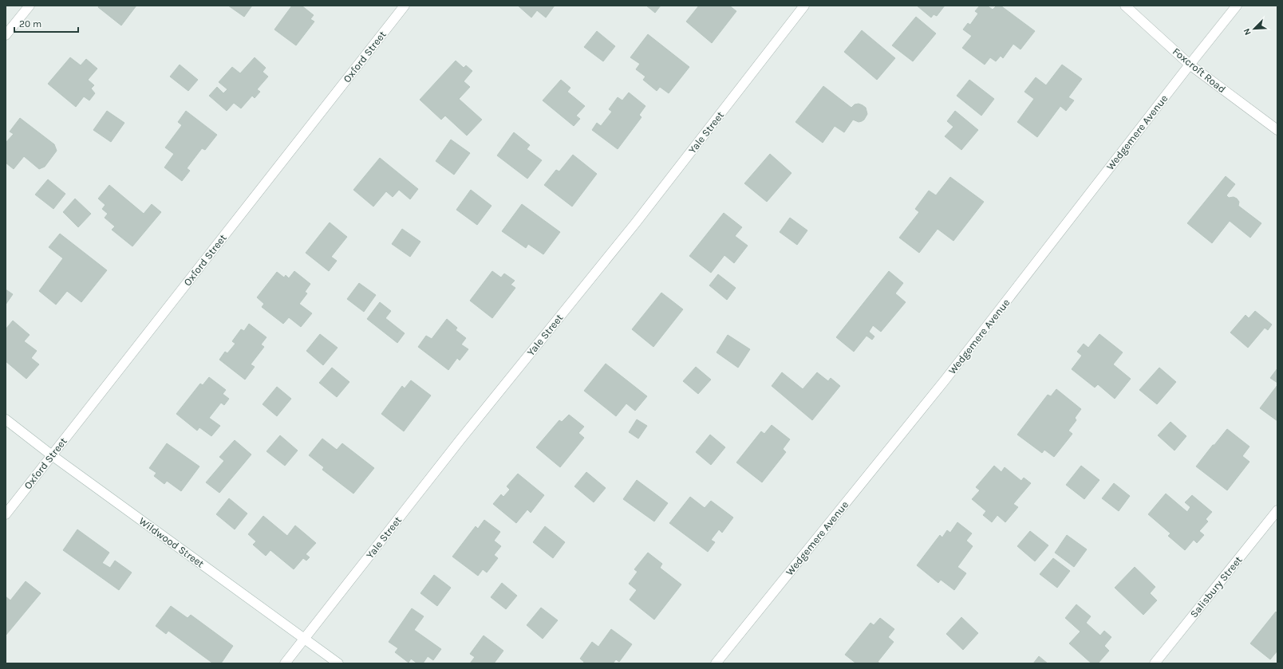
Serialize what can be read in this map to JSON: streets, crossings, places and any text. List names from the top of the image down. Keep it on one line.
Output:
{"streets":{"street":["Oxford Street","Foxcroft Road","Yale Street","Wedgemere Avenue","Wildwood Street","Salisbury Street"]},"crossings":[["Oxford Street","Wildwood Street"],["Foxcroft Road","Wedgemere Avenue"],["Yale Street","Wildwood Street"]],"scale_bar":"20 m","north":"bottom left"}
